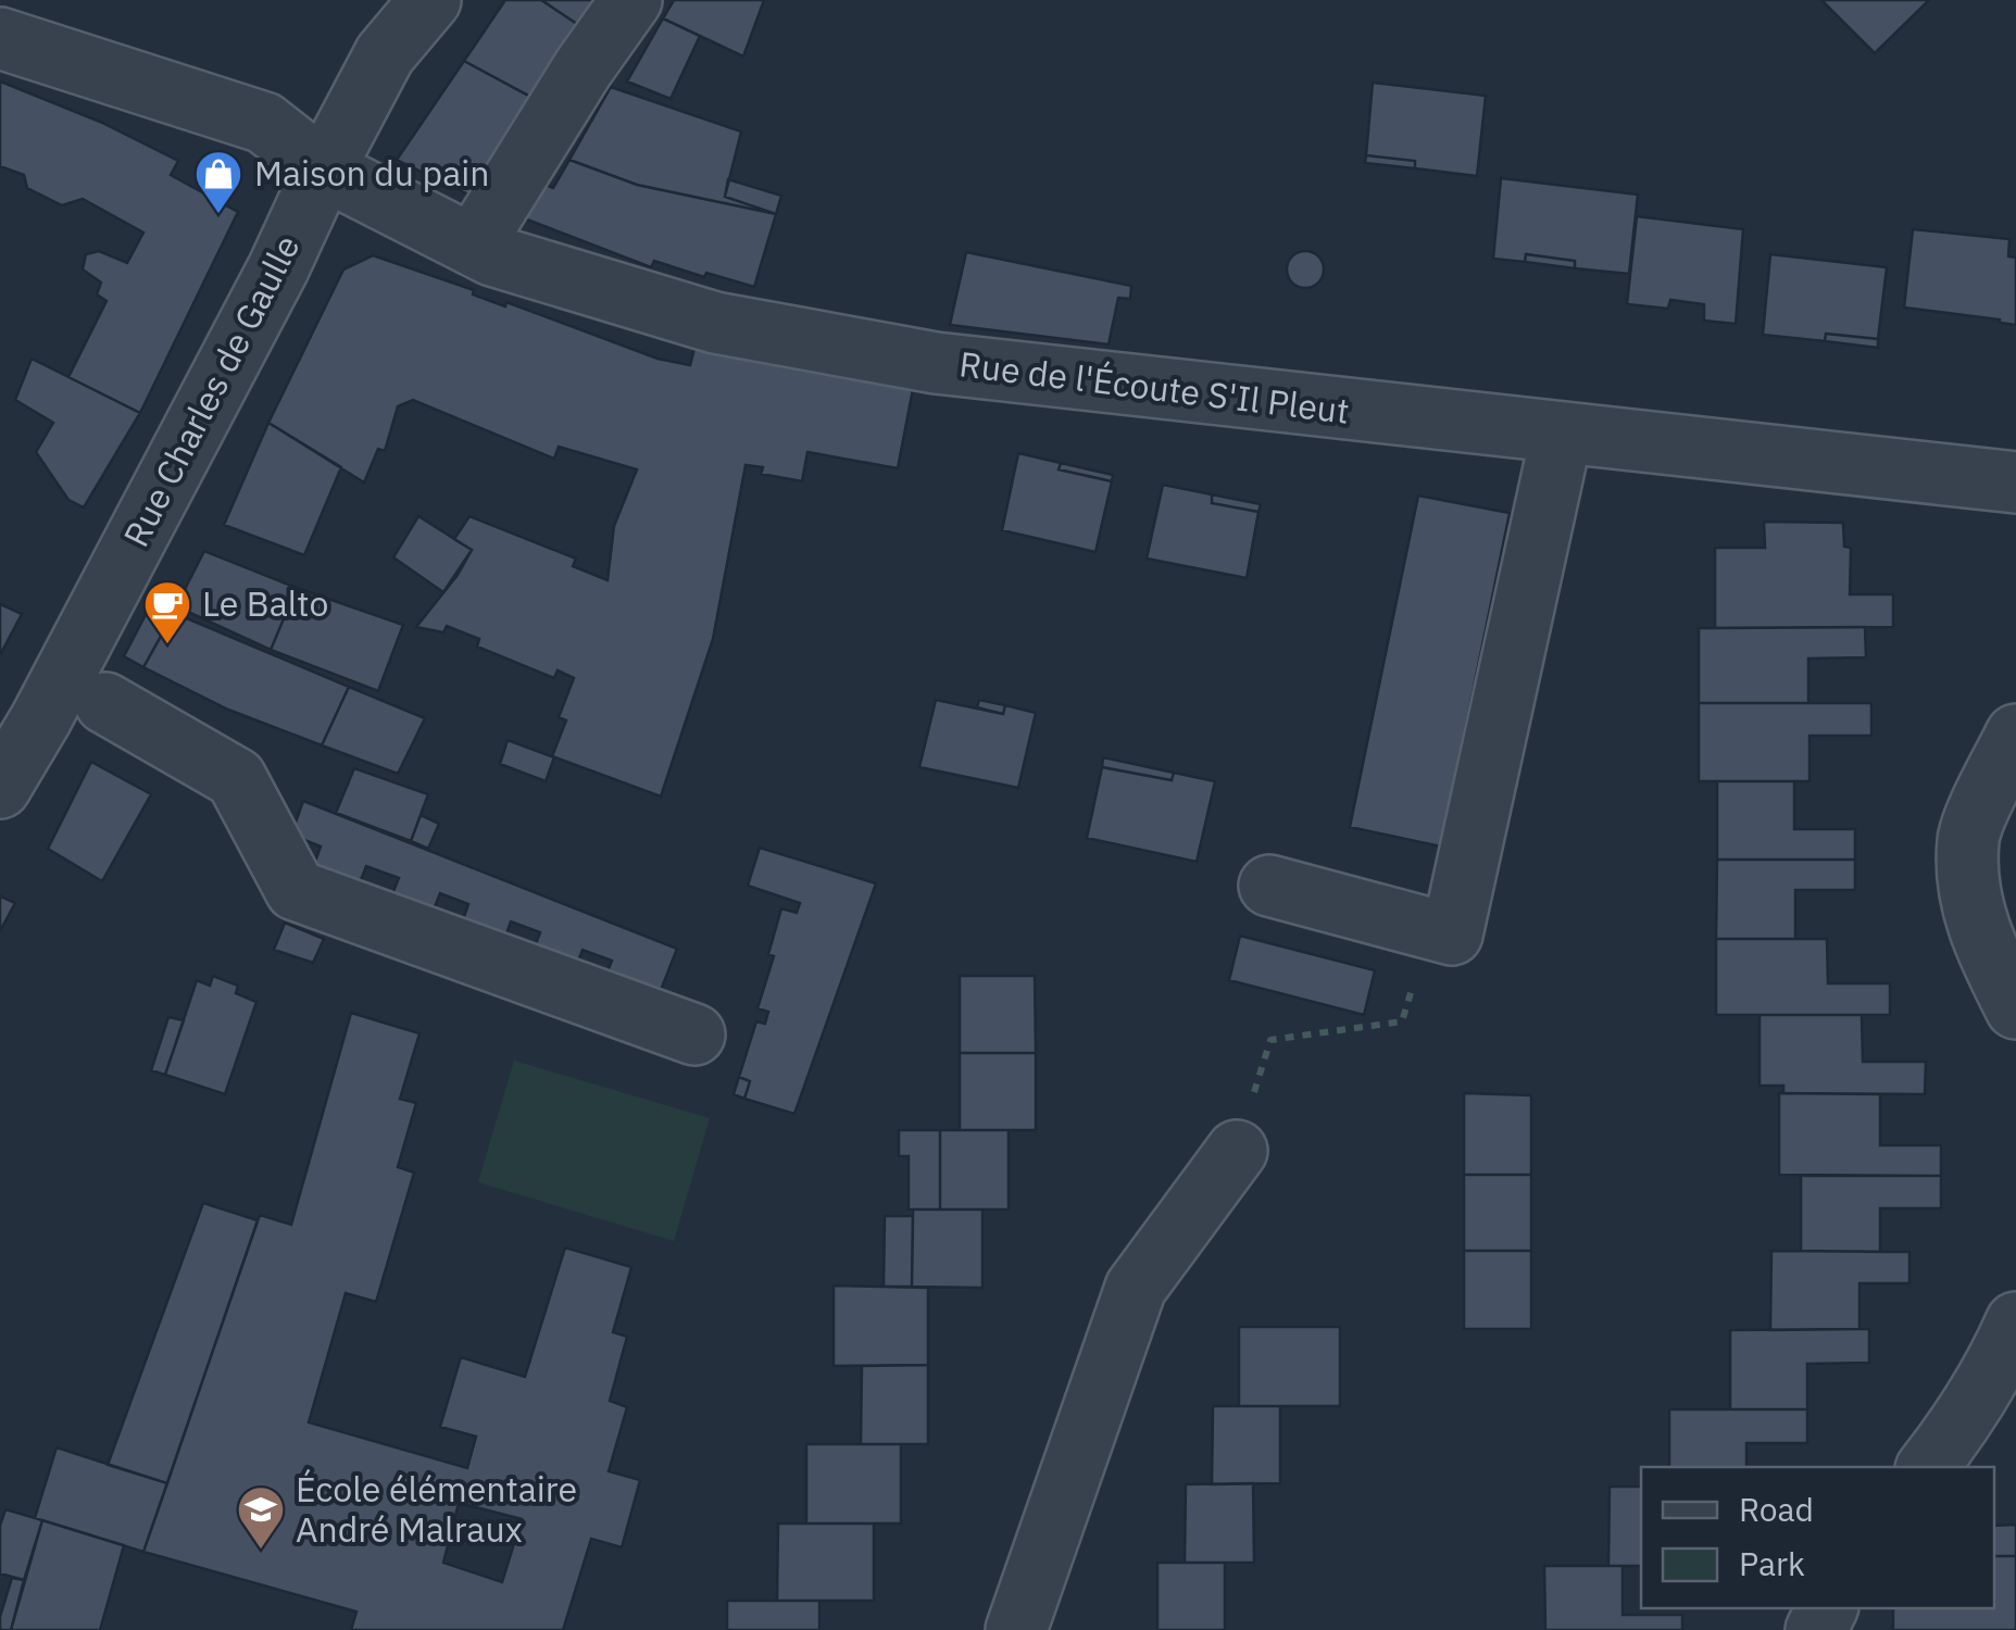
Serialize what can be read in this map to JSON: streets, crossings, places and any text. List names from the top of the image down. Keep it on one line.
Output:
{"streets":{"street":["Rue de l'Écoute S'Il Pleut","Rue Charles de Gaulle"]},"crossings":[["Rue de l'Écoute S'Il Pleut","Rue Charles de Gaulle"]],"places":{"shop":["Maison du pain"],"cafe":["Le Balto"],"school or university":["École élémentaire André Malraux"]},"legend":["Road","Park"]}
